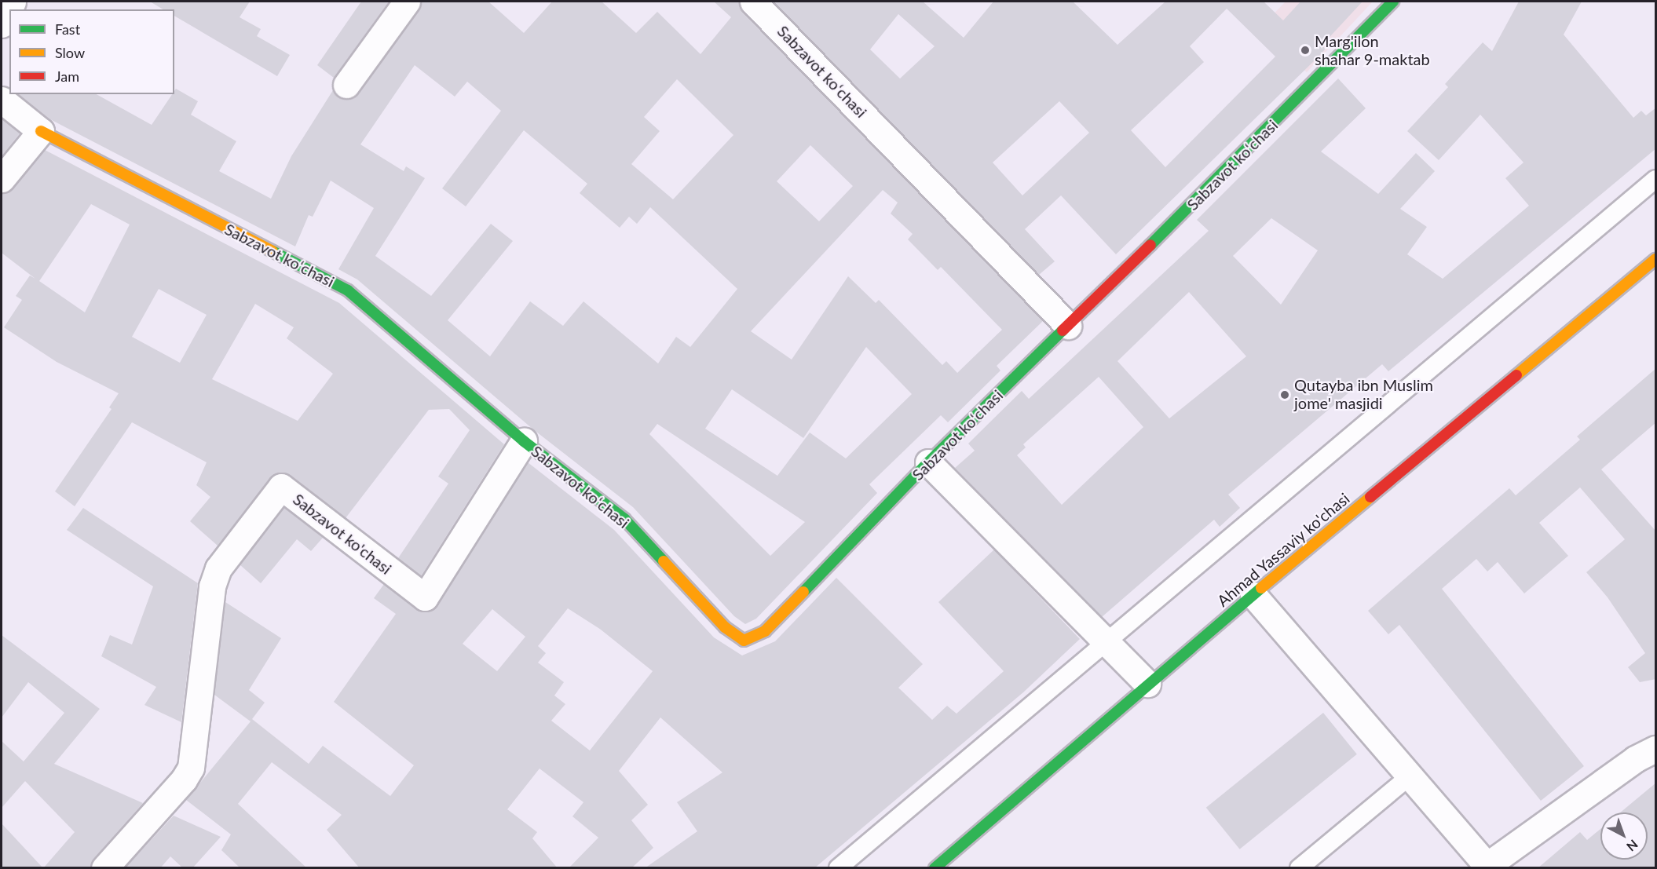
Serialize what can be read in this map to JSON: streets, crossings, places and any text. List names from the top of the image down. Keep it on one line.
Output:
{"streets":{"street":["Sabzavot koʻchasi","Sabzavot ko'chasi","Ahmad Yassaviy ko'chasi"]},"crossings":[["Sabzavot koʻchasi","Sabzavot ko'chasi"]],"places":["Marg'ilon shahar 9-maktab","Qutayba ibn Muslim jome' masjidi"],"legend":["Fast","Slow","Jam"],"north":"bottom right"}
